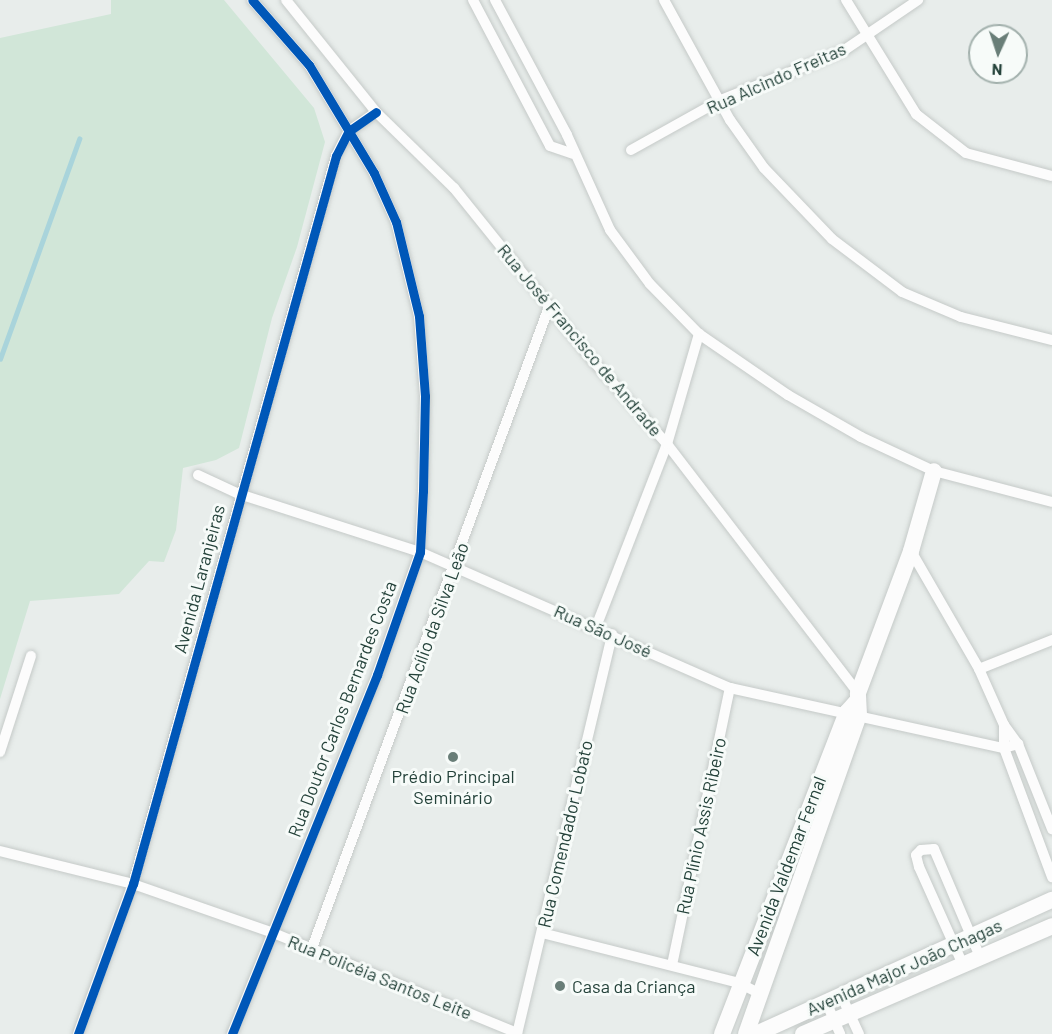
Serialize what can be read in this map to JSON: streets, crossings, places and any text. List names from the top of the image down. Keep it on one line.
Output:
{"streets":{"street":["Rua Alcindo Freitas","Rua José Francisco de Andrade","Avenida Laranjeiras","Rua Acílio da Silva Leão","Rua São José","Rua Doutor Carlos Bernardes Costa","Rua Plínio Assis Ribeiro","Rua Comendador Lobato","Avenida Valdemar Fernal","Avenida Major João Chagas","Rua Policéia Santos Leite"]},"crossings":[["Rua José Francisco de Andrade","Rua Acílio da Silva Leão"],["Rua José Francisco de Andrade","Rua São José"],["Rua José Francisco de Andrade","Avenida Valdemar Fernal"],["Avenida Laranjeiras","Rua São José"],["Avenida Laranjeiras","Rua Doutor Carlos Bernardes Costa"],["Avenida Laranjeiras","Rua Policéia Santos Leite"],["Rua Acílio da Silva Leão","Rua São José"],["Rua Acílio da Silva Leão","Rua Policéia Santos Leite"],["Rua São José","Rua Doutor Carlos Bernardes Costa"],["Rua São José","Rua Plínio Assis Ribeiro"],["Rua São José","Rua Comendador Lobato"],["Rua São José","Avenida Valdemar Fernal"],["Rua Doutor Carlos Bernardes Costa","Rua Policéia Santos Leite"],["Rua Comendador Lobato","Rua Policéia Santos Leite"]],"places":["Prédio Principal Seminário","Casa da Criança"],"north":"bottom"}
